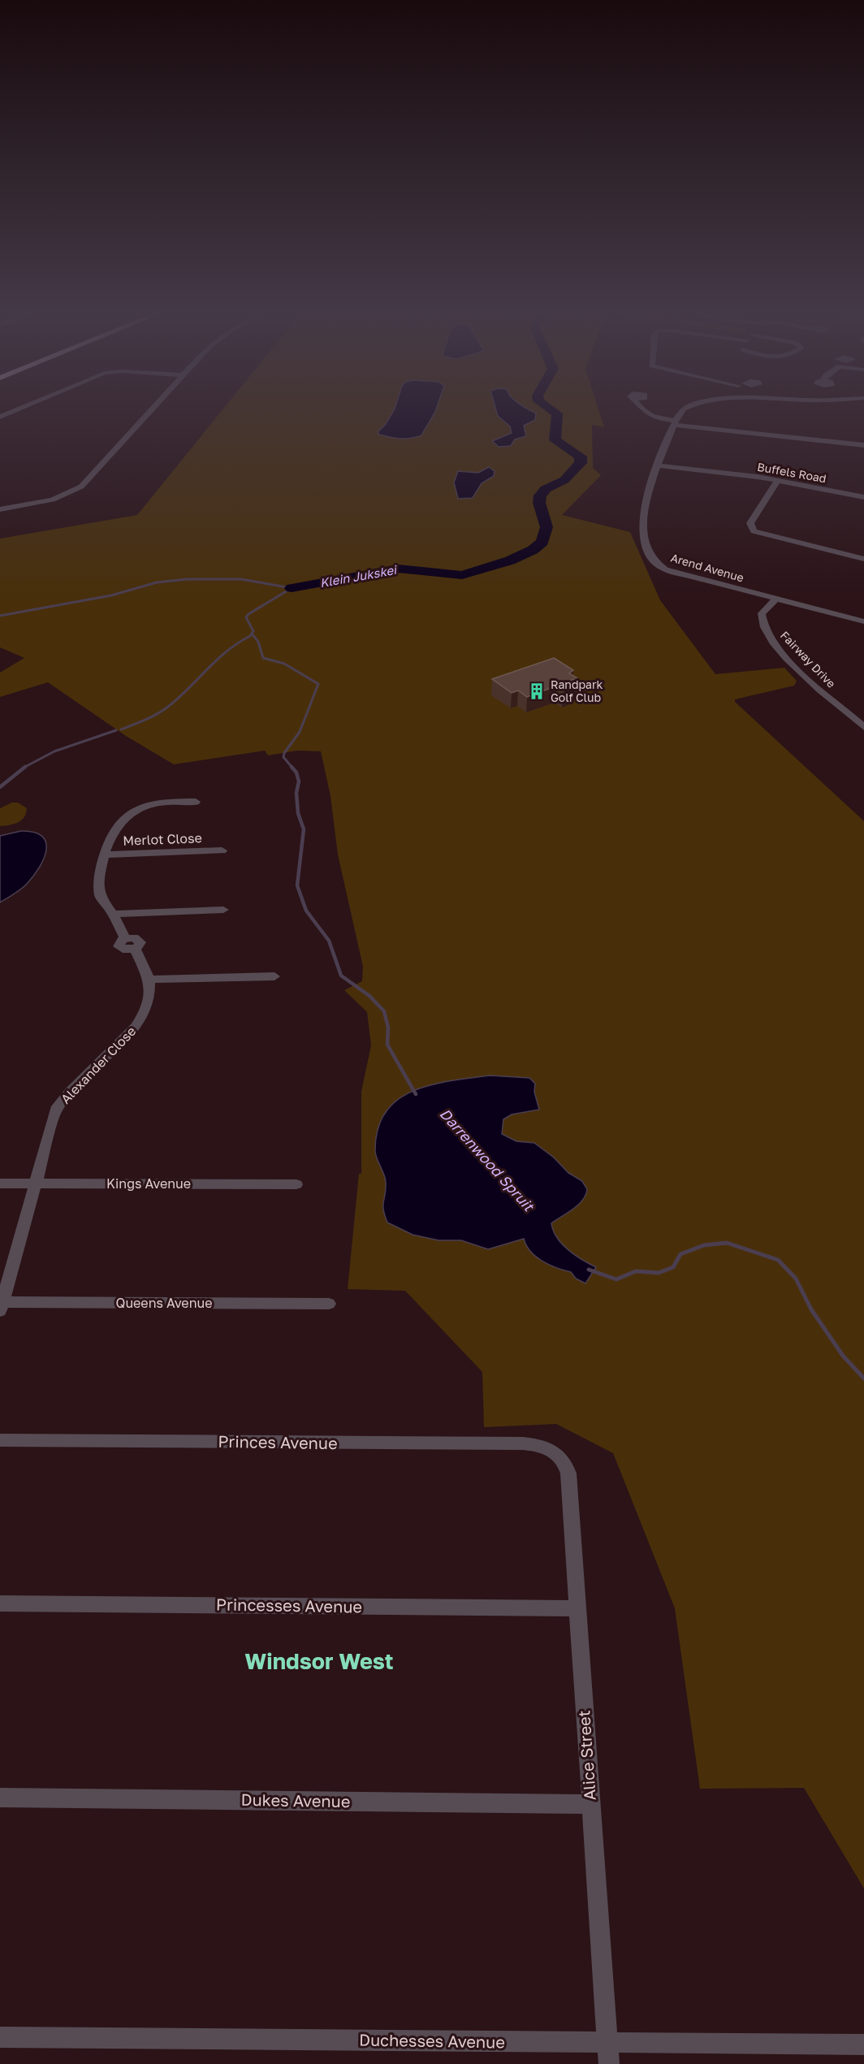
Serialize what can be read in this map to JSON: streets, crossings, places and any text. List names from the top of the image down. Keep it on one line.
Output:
{"streets":{"street":["Buffels Road","Arend Avenue","Fairway Drive","Merlot Close","Alexander Close","Kings Avenue","Queens Avenue","Princes Avenue","Princesses Avenue","Alice Street","Dukes Avenue","Duchesses Avenue"]},"crossings":[["Buffels Road","Arend Avenue"],["Arend Avenue","Fairway Drive"],["Alexander Close","Kings Avenue"],["Alexander Close","Queens Avenue"],["Princes Avenue","Alice Street"],["Princesses Avenue","Alice Street"],["Alice Street","Dukes Avenue"],["Alice Street","Duchesses Avenue"]],"districts":["Windsor West"],"water":["Klein Jukskei","Darrenwood Spruit"],"places":{"building":["Randpark Golf Club"]}}
